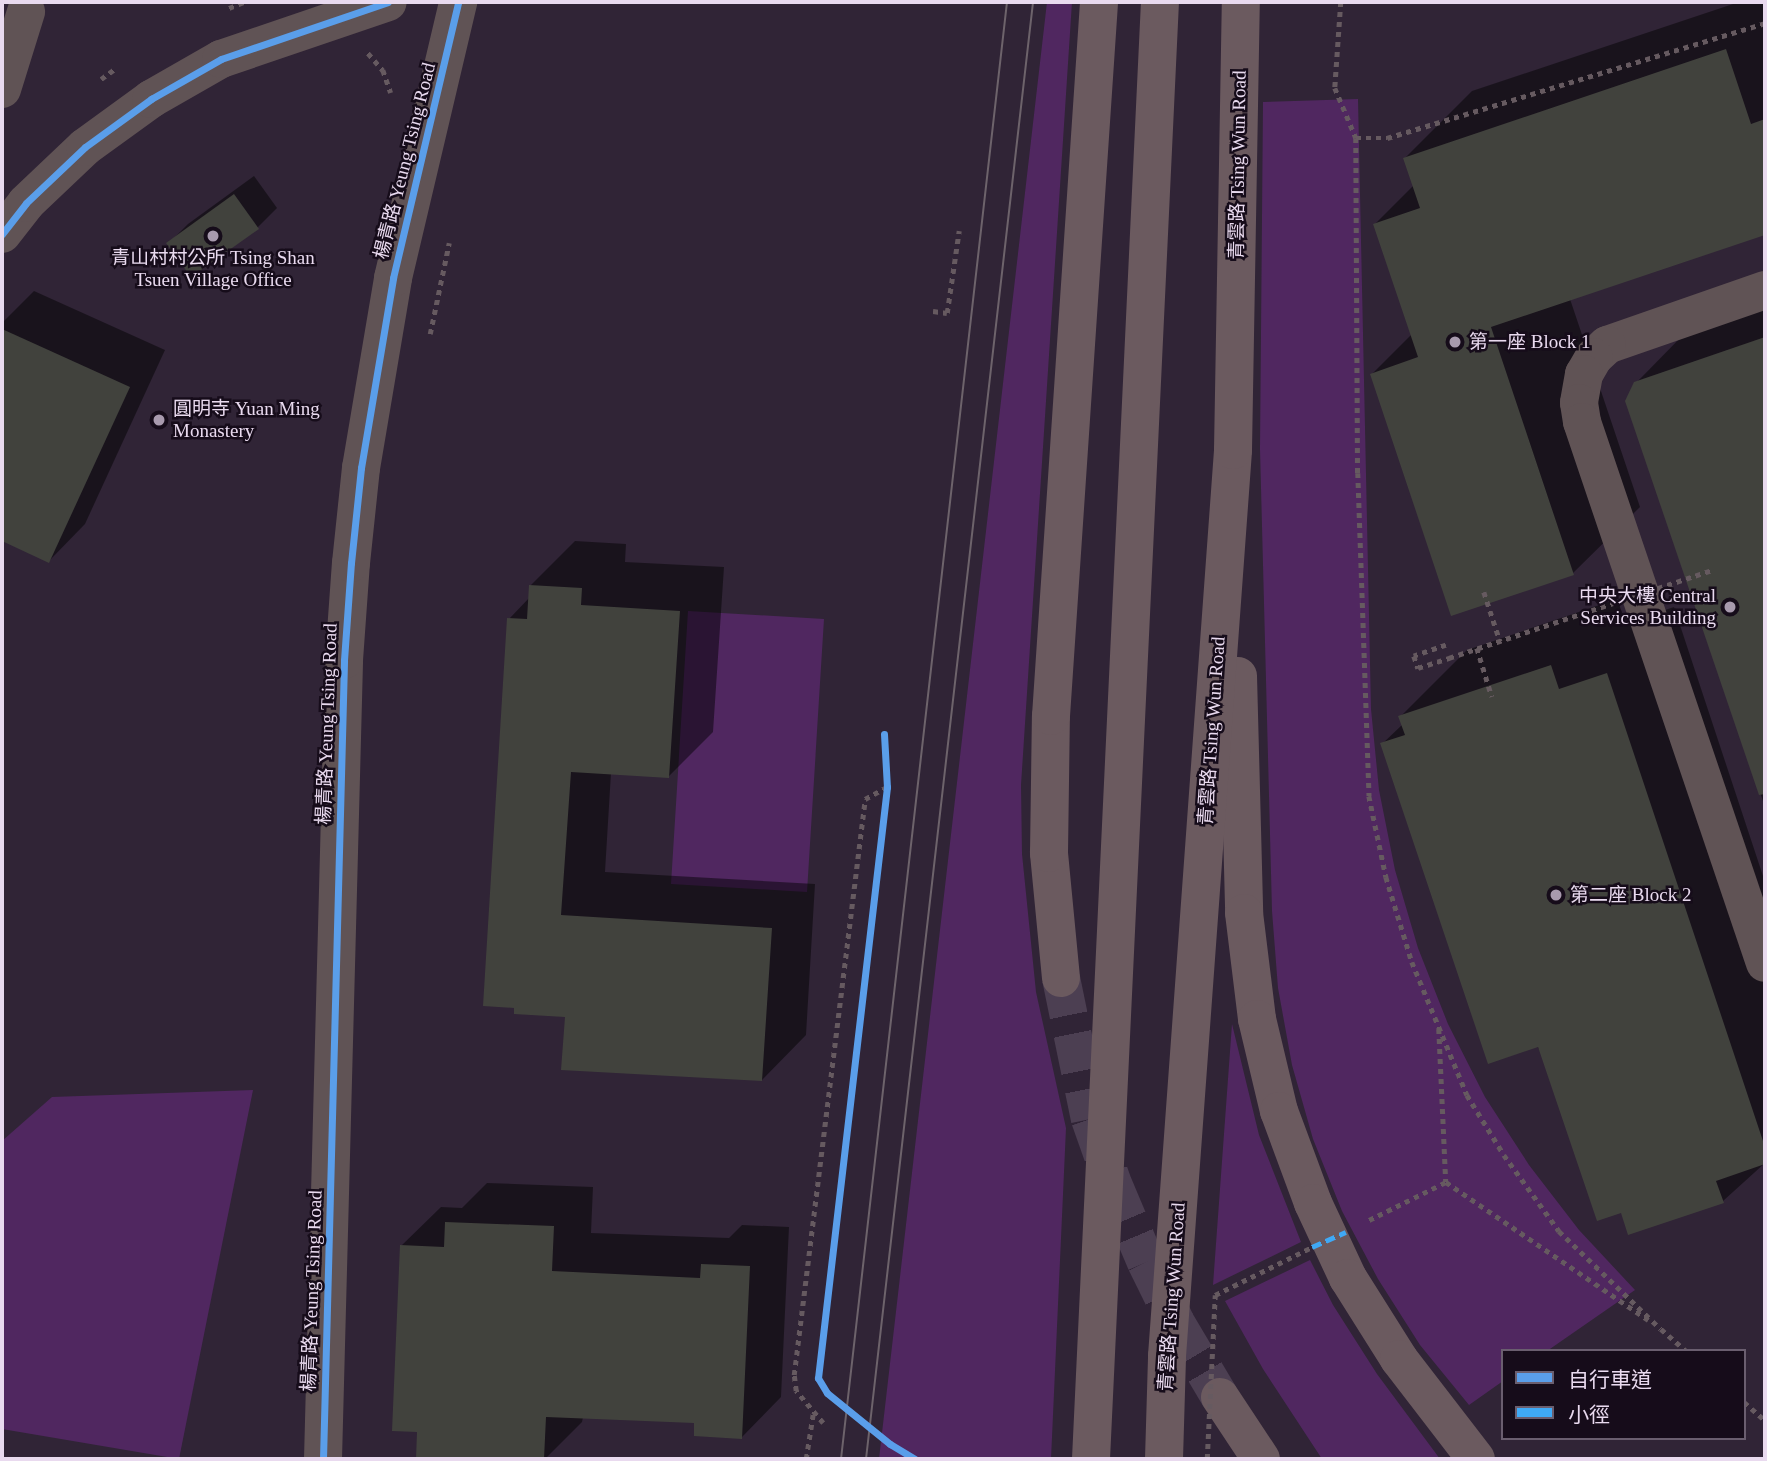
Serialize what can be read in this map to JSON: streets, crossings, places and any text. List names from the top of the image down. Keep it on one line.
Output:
{"streets":{"main road":["青雲路 Tsing Wun Road"],"street":["楊青路 Yeung Tsing Road"]},"places":["青山村村公所 Tsing Shan Tsuen Village Office","第一座 Block 1","圓明寺 Yuan Ming Monastery","中央大樓 Central Services Building","第二座 Block 2"],"legend":["自行車道","小徑"]}
